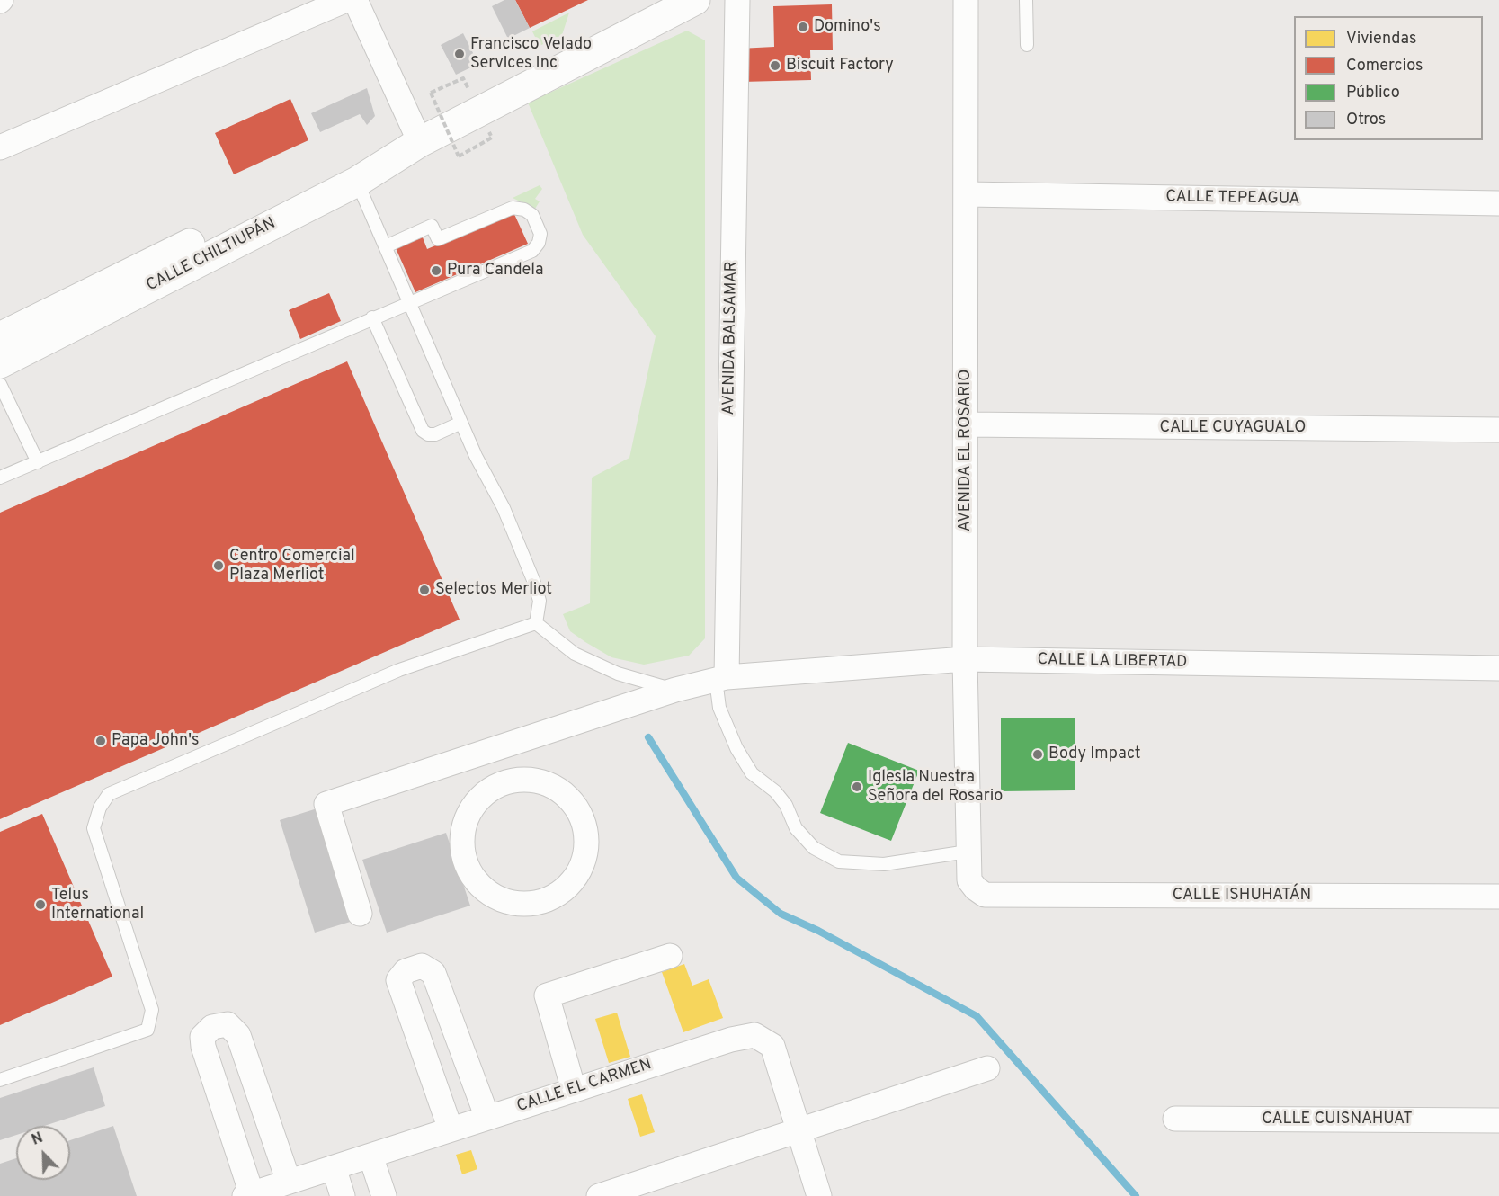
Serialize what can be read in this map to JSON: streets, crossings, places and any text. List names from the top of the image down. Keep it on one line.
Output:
{"streets":{"main road":["CALLE CHILTIUPÁN"],"street":["CALLE TEPEAGUA","AVENIDA BALSAMAR","CALLE CUYAGUALO","AVENIDA EL ROSARIO","CALLE LA LIBERTAD","CALLE ISHUHATÁN","CALLE EL CARMEN","CALLE CUISNAHUAT"]},"crossings":[["CALLE TEPEAGUA","AVENIDA EL ROSARIO"],["AVENIDA BALSAMAR","CALLE LA LIBERTAD"],["CALLE CUYAGUALO","AVENIDA EL ROSARIO"],["AVENIDA EL ROSARIO","CALLE LA LIBERTAD"],["AVENIDA EL ROSARIO","CALLE ISHUHATÁN"]],"places":["Domino's","Francisco Velado Services Inc","Biscuit Factory","Pura Candela","Centro Comercial Plaza Merliot","Selectos Merliot","Papa John's","Body Impact","Iglesia Nuestra Señora del Rosario","Telus International"],"legend":["Viviendas","Comercios","Público","Otros"],"north":"top left"}
